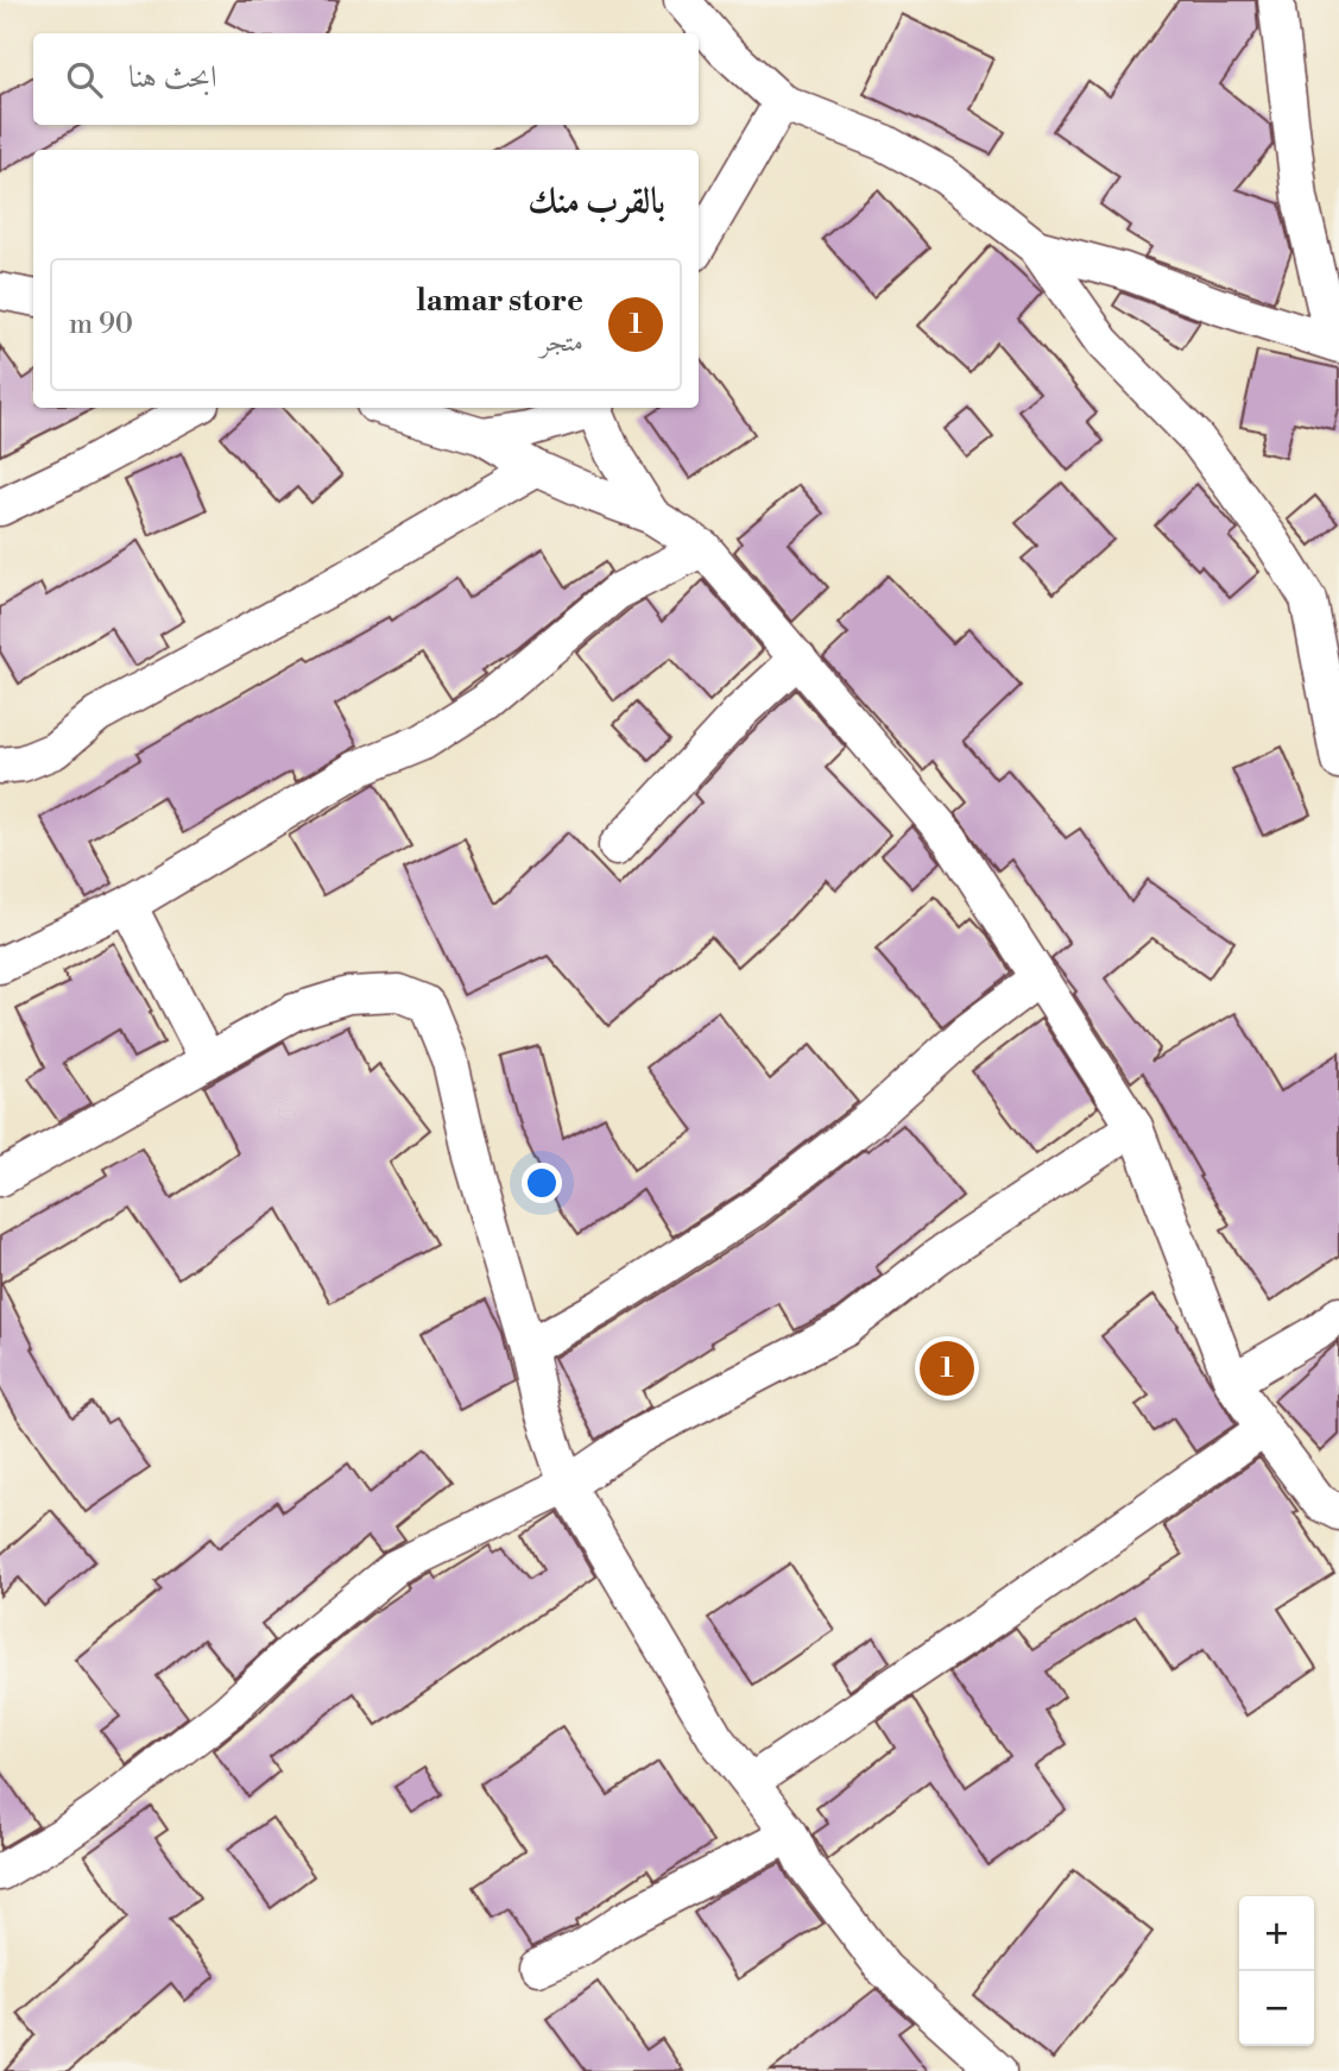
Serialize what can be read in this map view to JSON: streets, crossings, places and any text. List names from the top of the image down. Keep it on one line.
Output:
{"page":{"search":"ابحث هنا","heading":"بالقرب منك","list":[{"mark":"1","name":"lamar store","note":"متجر","value":"90 m"}],"pins":"1","map_buttons":["+","−"]}}
